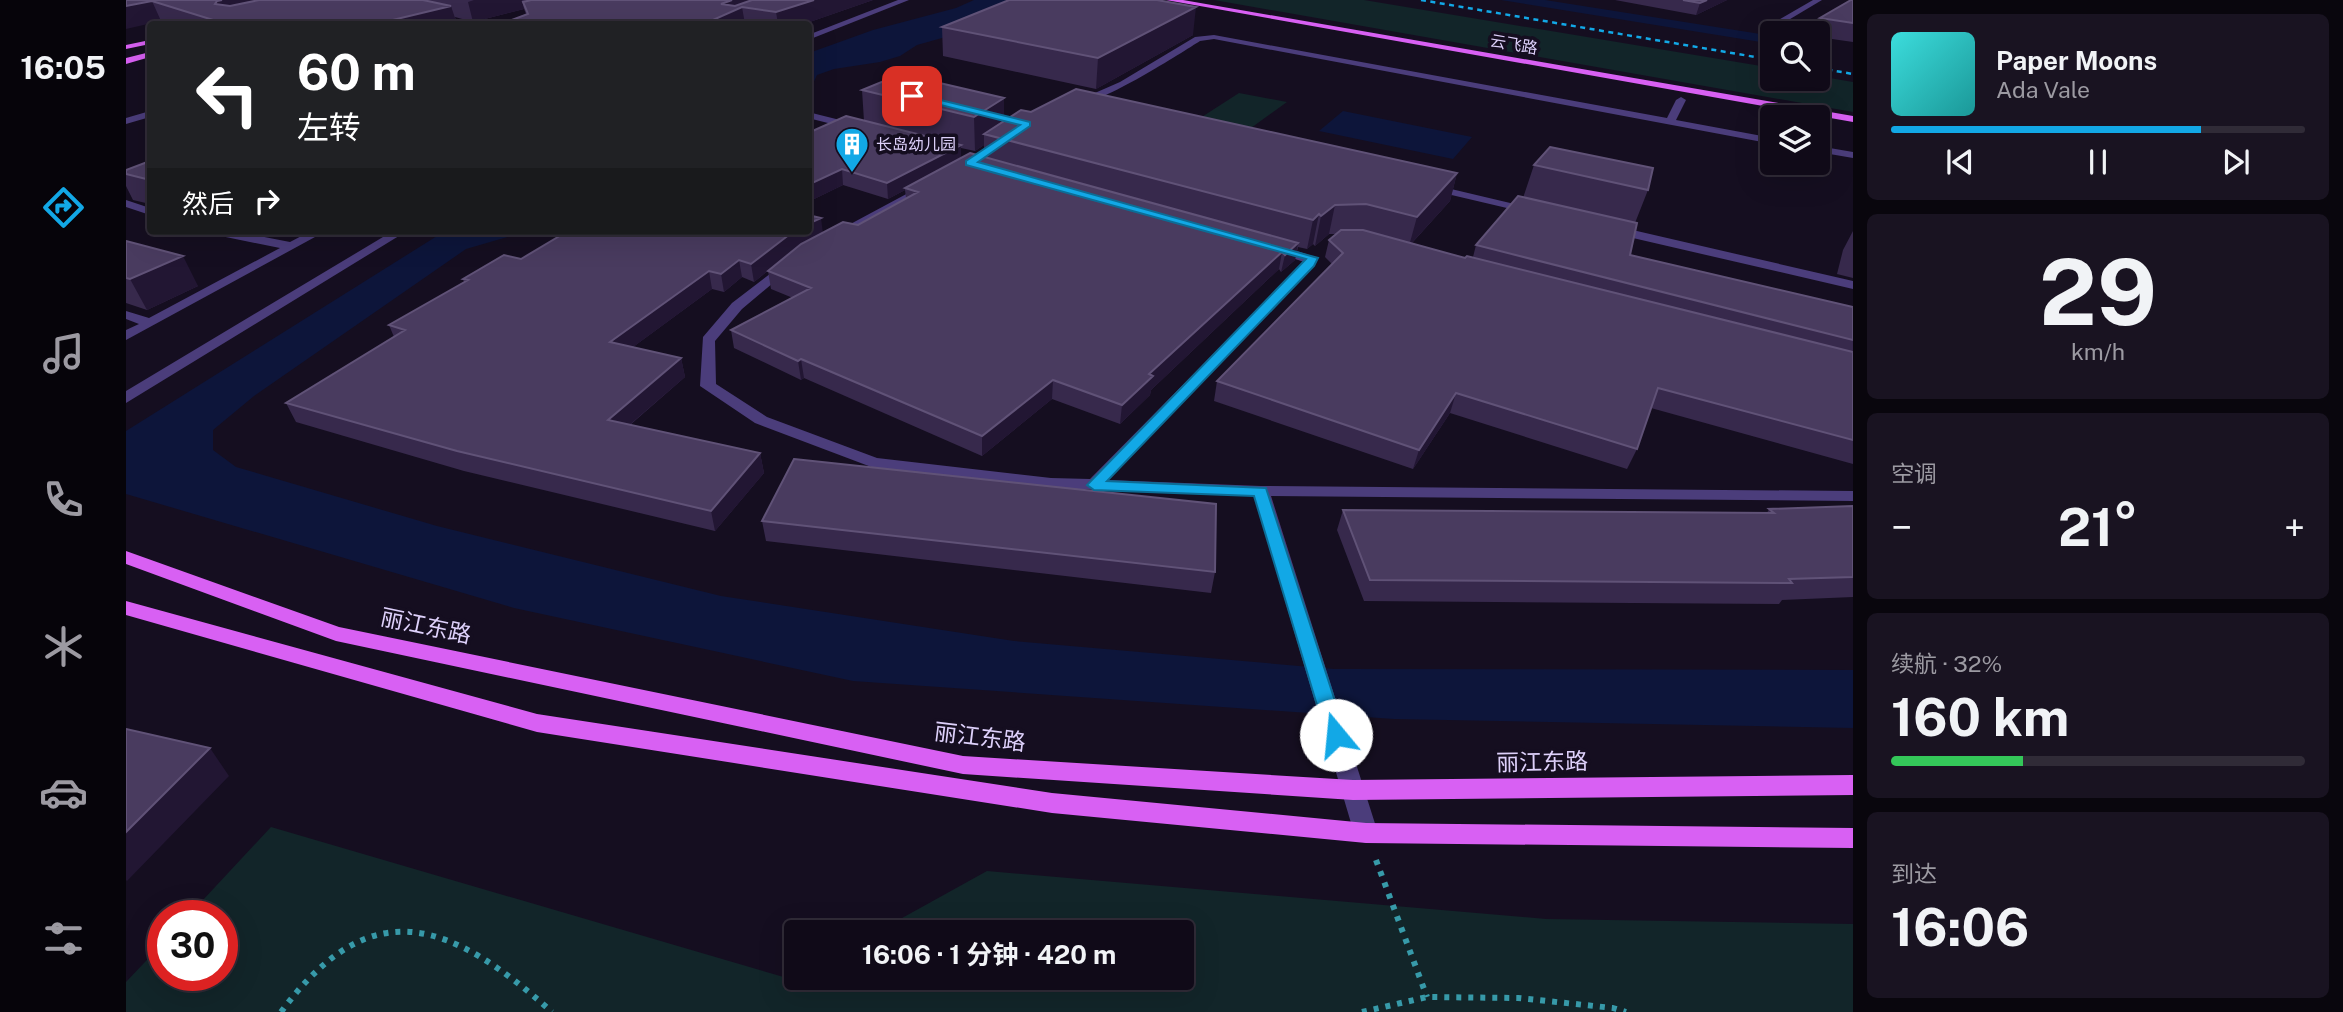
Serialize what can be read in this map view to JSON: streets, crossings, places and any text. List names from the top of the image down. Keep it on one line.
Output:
{"streets":{"main road":["云飞路","丽江东路"]},"places":{"building":["长岛幼儿园"]},"page":{"tabs":"16:05","turn":["60 m","左转"],"song":["Paper Moons","Ada Vale"],"then":"然后","tile":[["29","km/h"],"空调",["续航 · 32%","160 km"],["到达","16:06"]],"heat":["−","21°","+"],"limit":"30","trip":"16:06 · 1 分钟 · 420 m"}}
